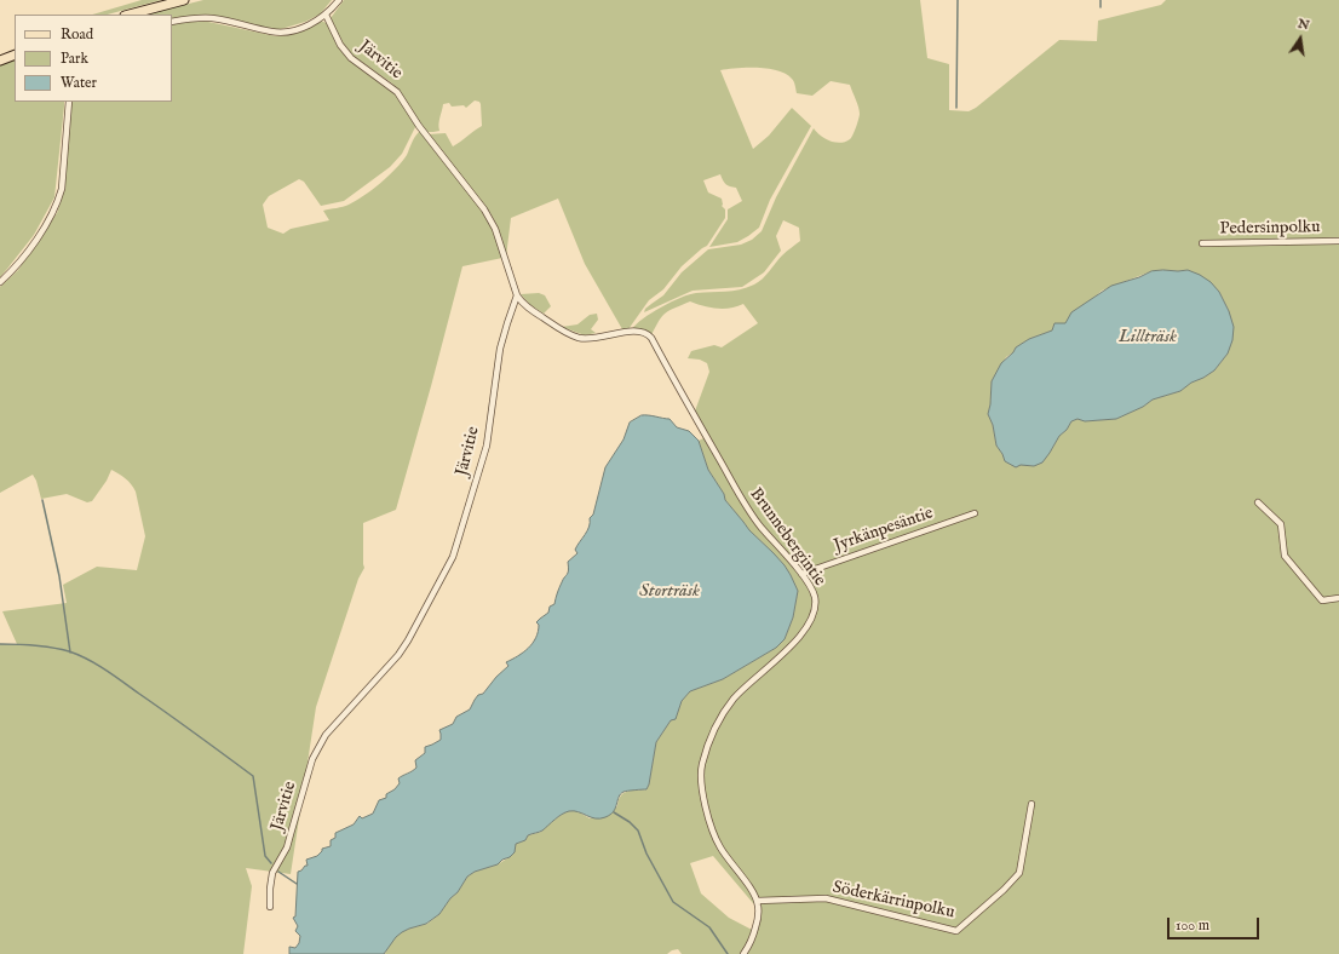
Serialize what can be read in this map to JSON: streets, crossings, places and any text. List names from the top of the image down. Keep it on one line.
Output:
{"streets":{"street":["Järvitie","Pedersinpolku","Jyrkänpesäntie","Brunnebergintie","Söderkärrinpolku"]},"crossings":[["Järvitie","Brunnebergintie"],["Jyrkänpesäntie","Brunnebergintie"],["Brunnebergintie","Söderkärrinpolku"]],"water":["Lillträsk","Storträsk"],"legend":["Road","Park","Water"],"scale_bar":"100 m","north":"top"}
